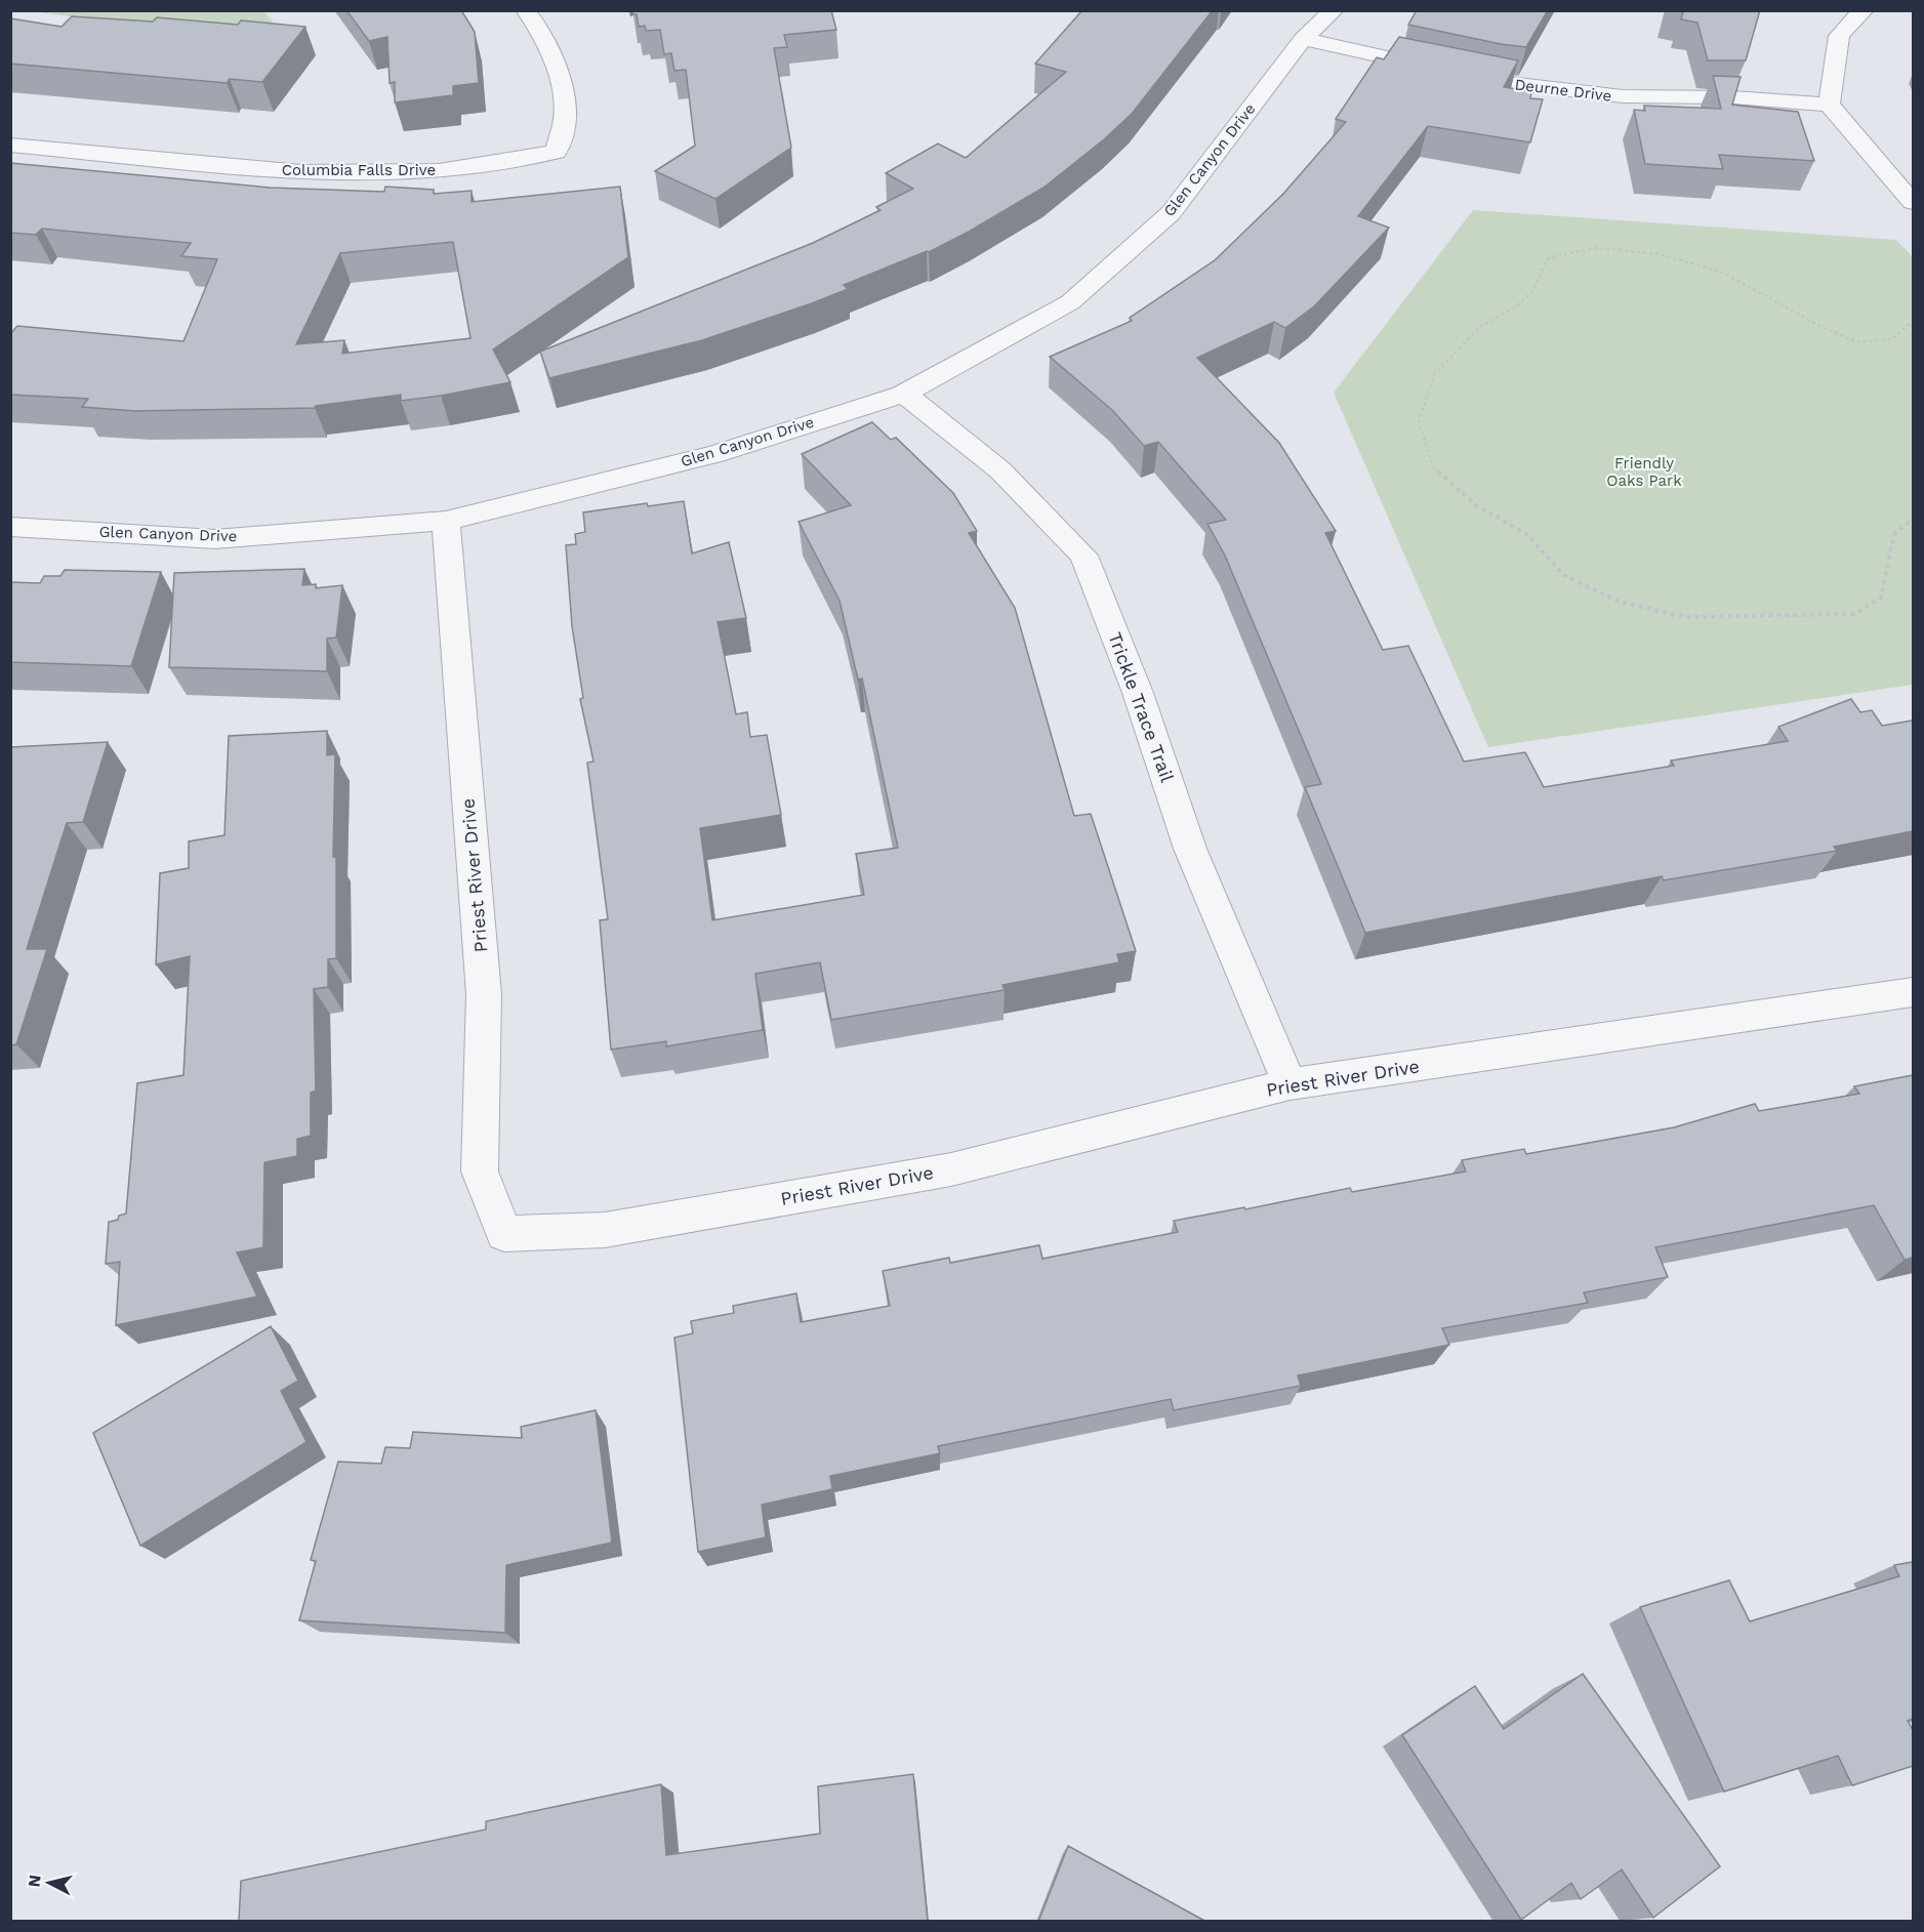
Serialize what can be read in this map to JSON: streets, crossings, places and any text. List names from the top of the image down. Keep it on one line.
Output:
{"streets":{"street":["Deurne Drive","Glen Canyon Drive","Columbia Falls Drive","Trickle Trace Trail","Priest River Drive"]},"crossings":[["Deurne Drive","Glen Canyon Drive"],["Glen Canyon Drive","Trickle Trace Trail"],["Glen Canyon Drive","Priest River Drive"],["Trickle Trace Trail","Priest River Drive"]],"parks":["Friendly Oaks Park"],"north":"left"}
